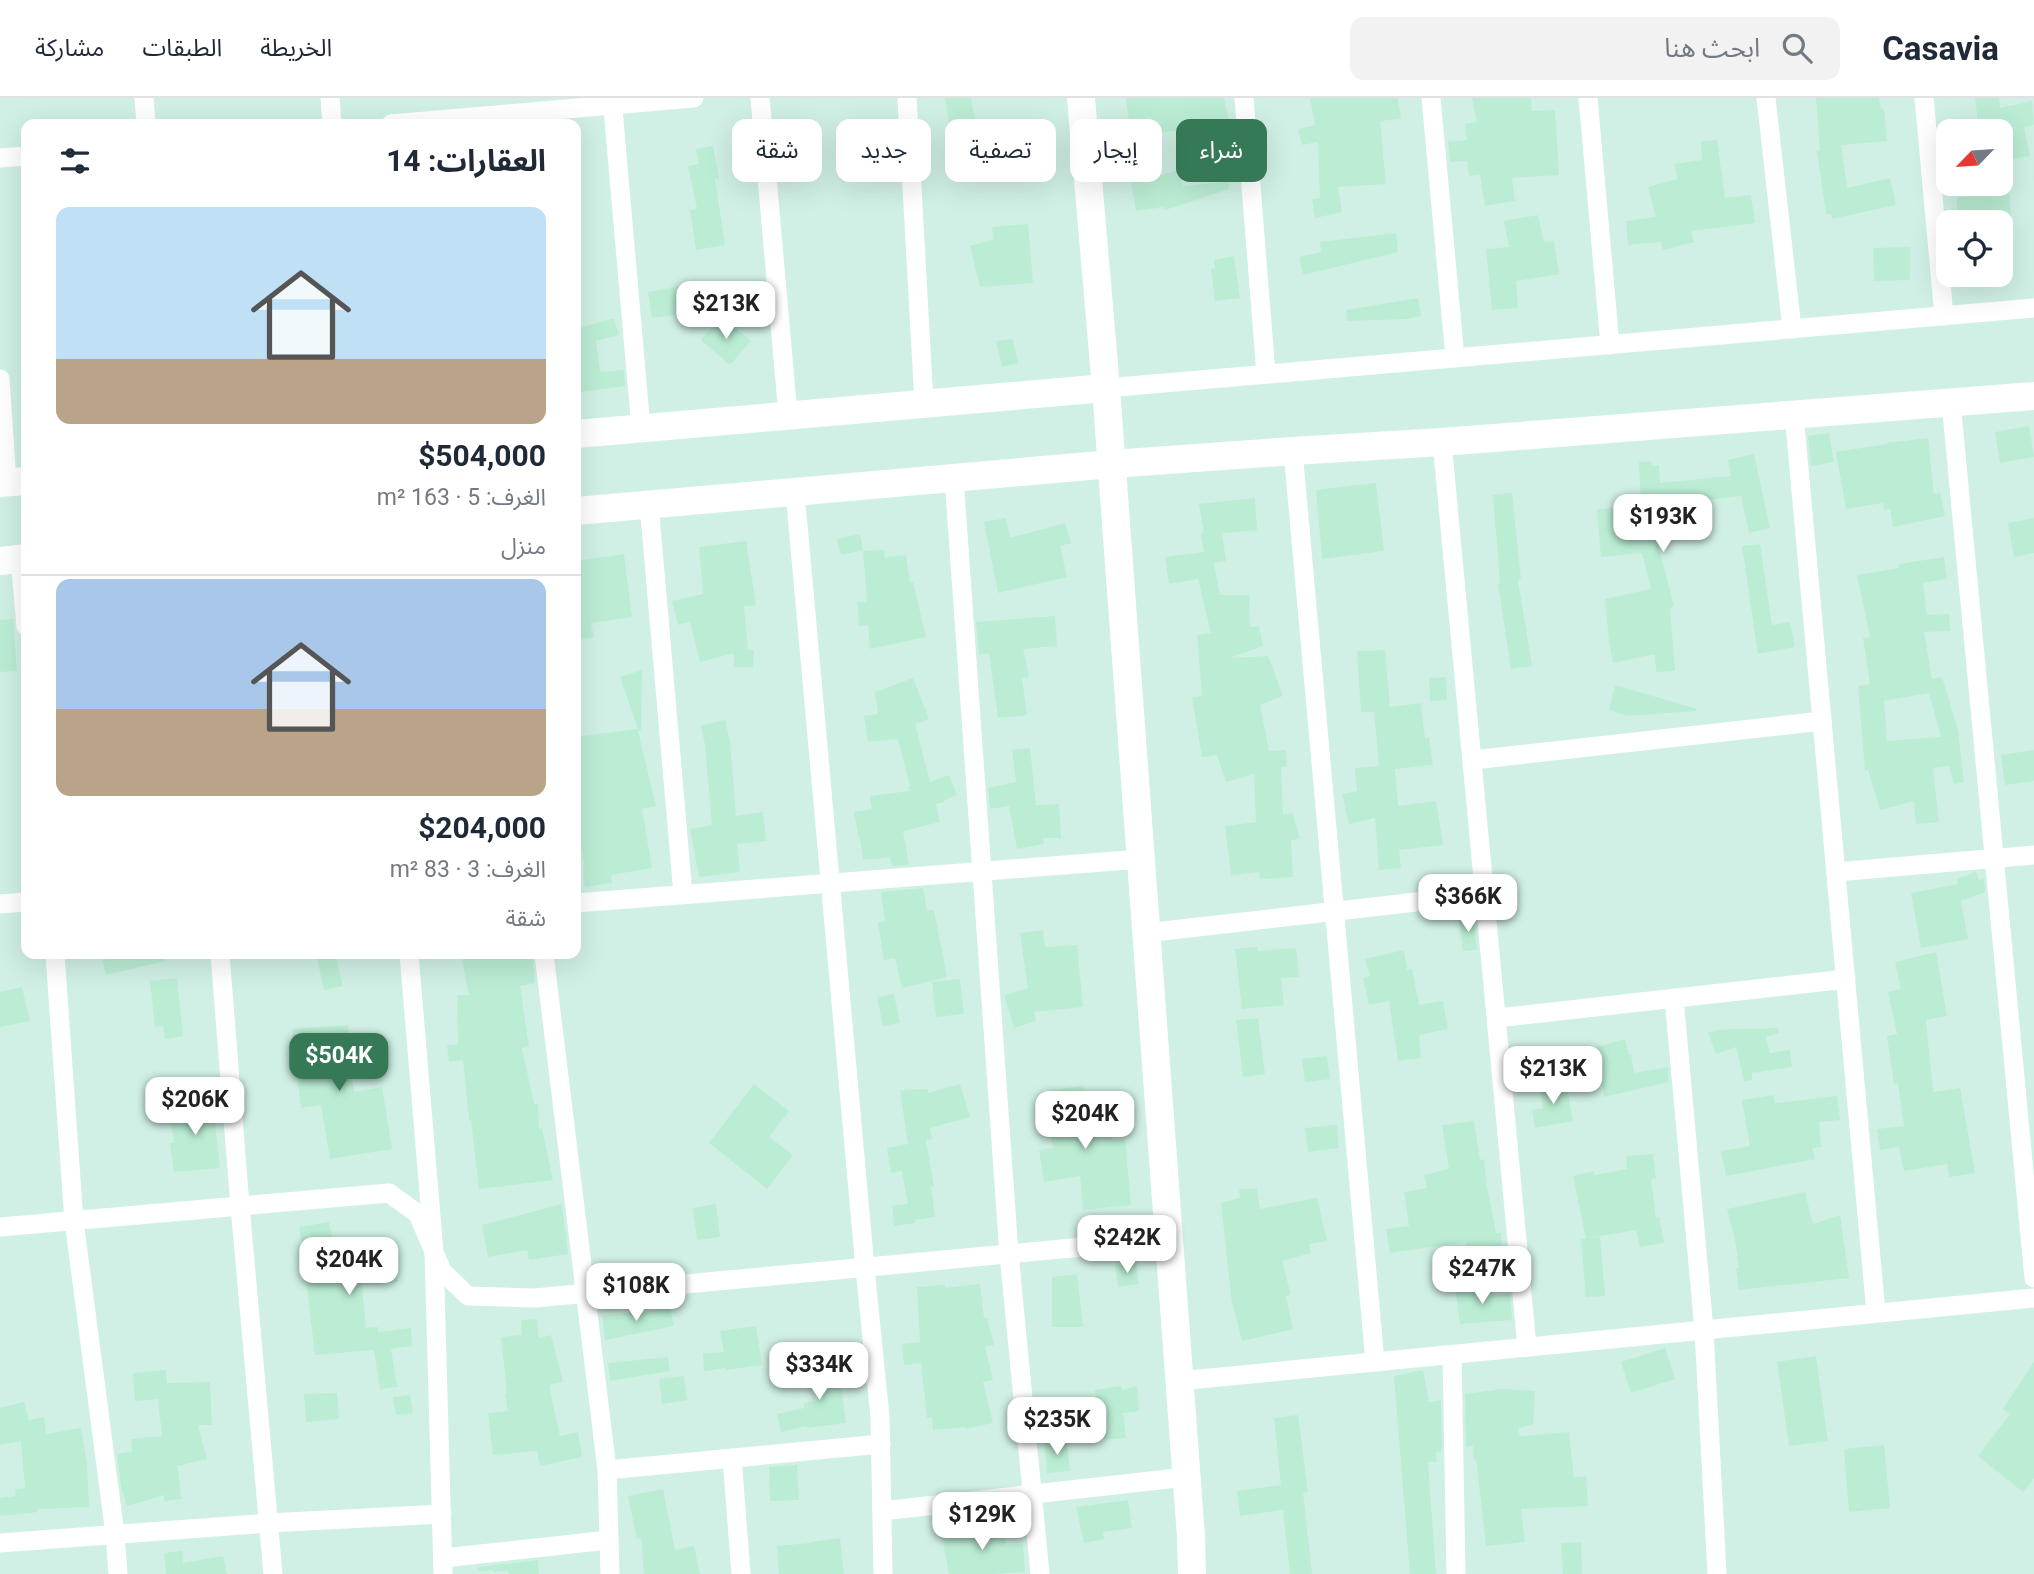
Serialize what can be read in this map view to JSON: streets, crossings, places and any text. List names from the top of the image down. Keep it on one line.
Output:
{"north":"bottom left","page":{"header":"Casavia","search":"ابحث هنا","nav":["الخريطة","الطبقات","مشاركة"],"chip":["شراء","إيجار","تصفية","جديد","شقة"],"heading":"العقارات: 14","list":[{"name":"$504,000","note":"الغرف: 5 · 163 m² · منزل"},{"name":"$204,000","note":"الغرف: 3 · 83 m² · شقة"}],"price":["$213K","$193K","$366K","$504K","$213K","$206K","$204K","$242K","$204K","$247K","$108K","$334K","$235K","$129K"]}}
